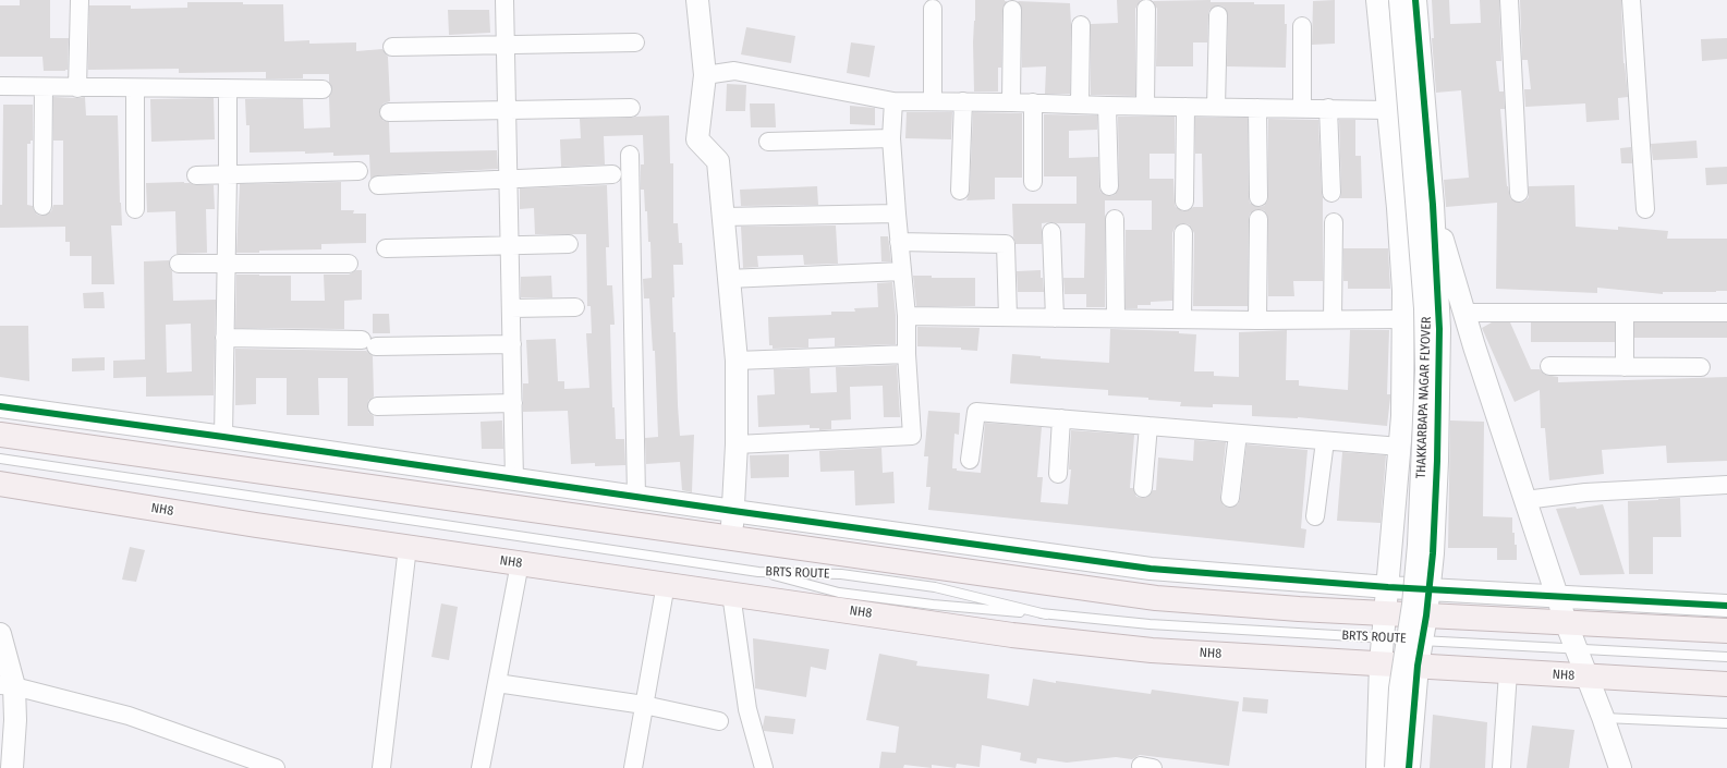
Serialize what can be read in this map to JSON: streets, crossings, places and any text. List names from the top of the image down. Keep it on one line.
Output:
{"streets":{"main road":["THAKKARBAPA NAGAR FLYOVER","NH8"],"lane":["BRTS ROUTE"]}}
